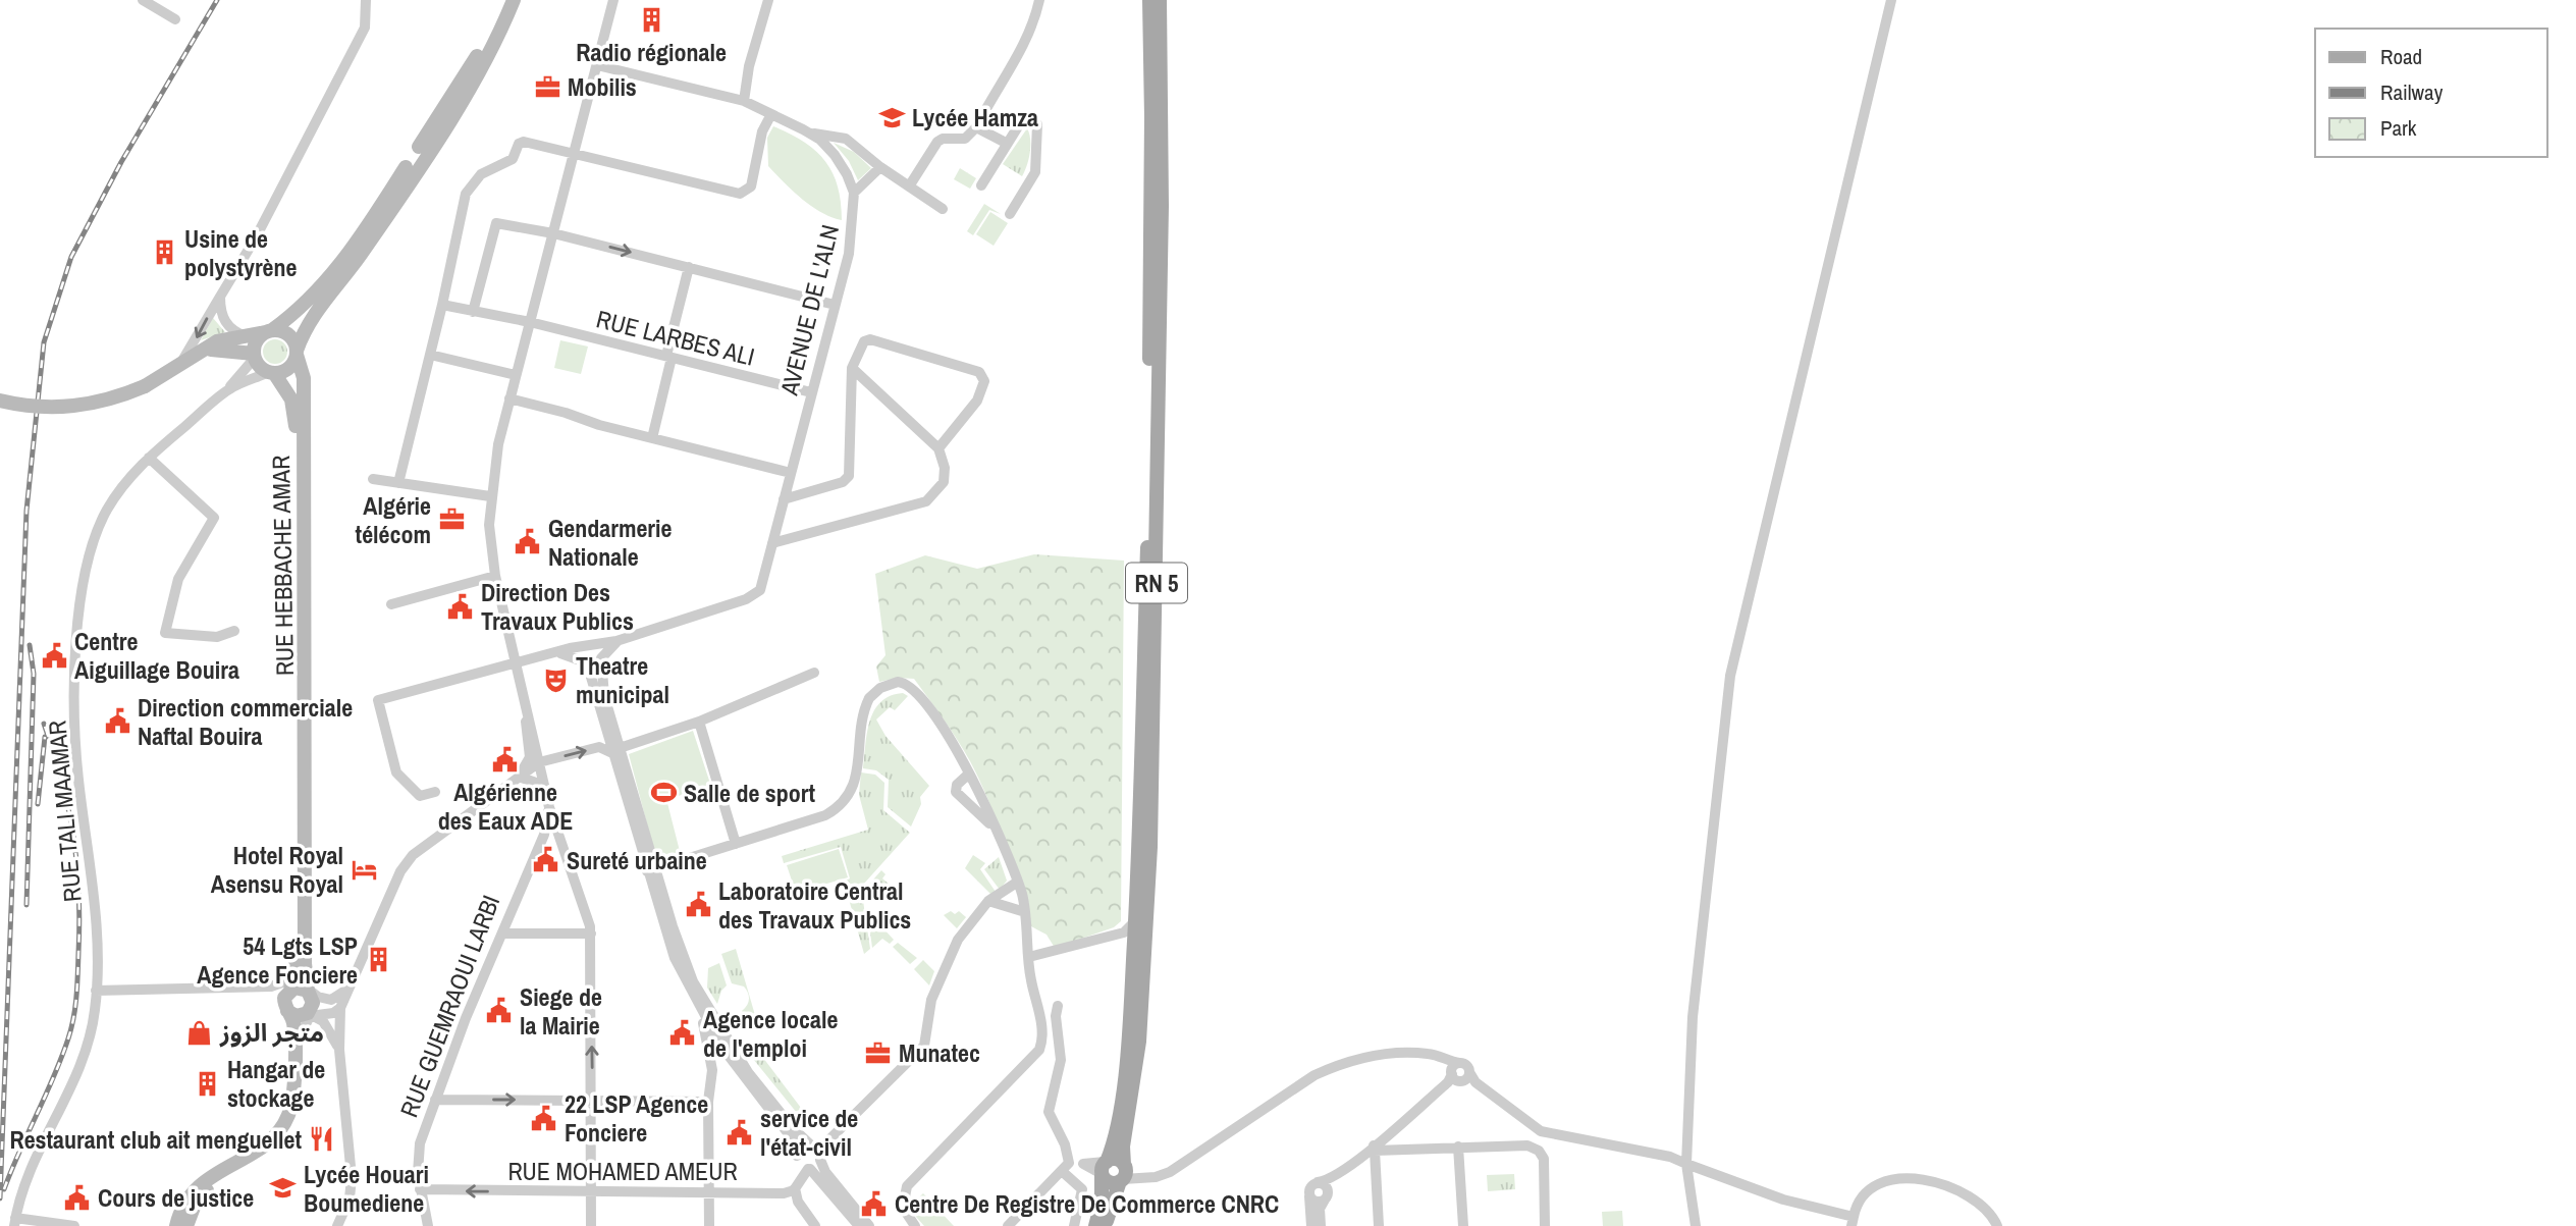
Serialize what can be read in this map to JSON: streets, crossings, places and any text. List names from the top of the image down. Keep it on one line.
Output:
{"streets":{"main road":["RUE HEBBACHE AMAR","RN 5"],"street":["AVENUE DE L'ALN","RUE LARBES ALI","RUE TALI MAAMAR","RUE GUEMRAOUI LARBI","RUE MOHAMED AMEUR"]},"crossings":[["AVENUE DE L'ALN","RUE LARBES ALI"],["RUE GUEMRAOUI LARBI","RUE MOHAMED AMEUR"]],"one_way":["RUE MOHAMED AMEUR"],"places":{"building":["Radio régionale","Usine de polystyrène","54 Lgts LSP Agence Fonciere","Hangar de stockage"],"office":["Mobilis","Algérie télécom","Munatec"],"school or university":["Lycée Hamza","Lycée Houari Boumediene"],"public building":["Gendarmerie Nationale","Direction Des Travaux Publics","Centre Aiguillage Bouira","Direction commerciale Naftal Bouira","Algérienne des Eaux ADE","Sureté urbaine","Laboratoire Central des Travaux Publics","Siege de la Mairie","Agence locale de l'emploi","22 LSP Agence Fonciere","service de l'état-civil","Cours de justice","Centre De Registre De Commerce CNRC"],"theatre":["Theatre municipal"],"sports":["Salle de sport"],"hotel":["Hotel Royal Asensu Royal"],"shop":["متجر الزوز"],"restaurant":["Restaurant club ait menguellet"]},"legend":["Road","Railway","Park"]}
